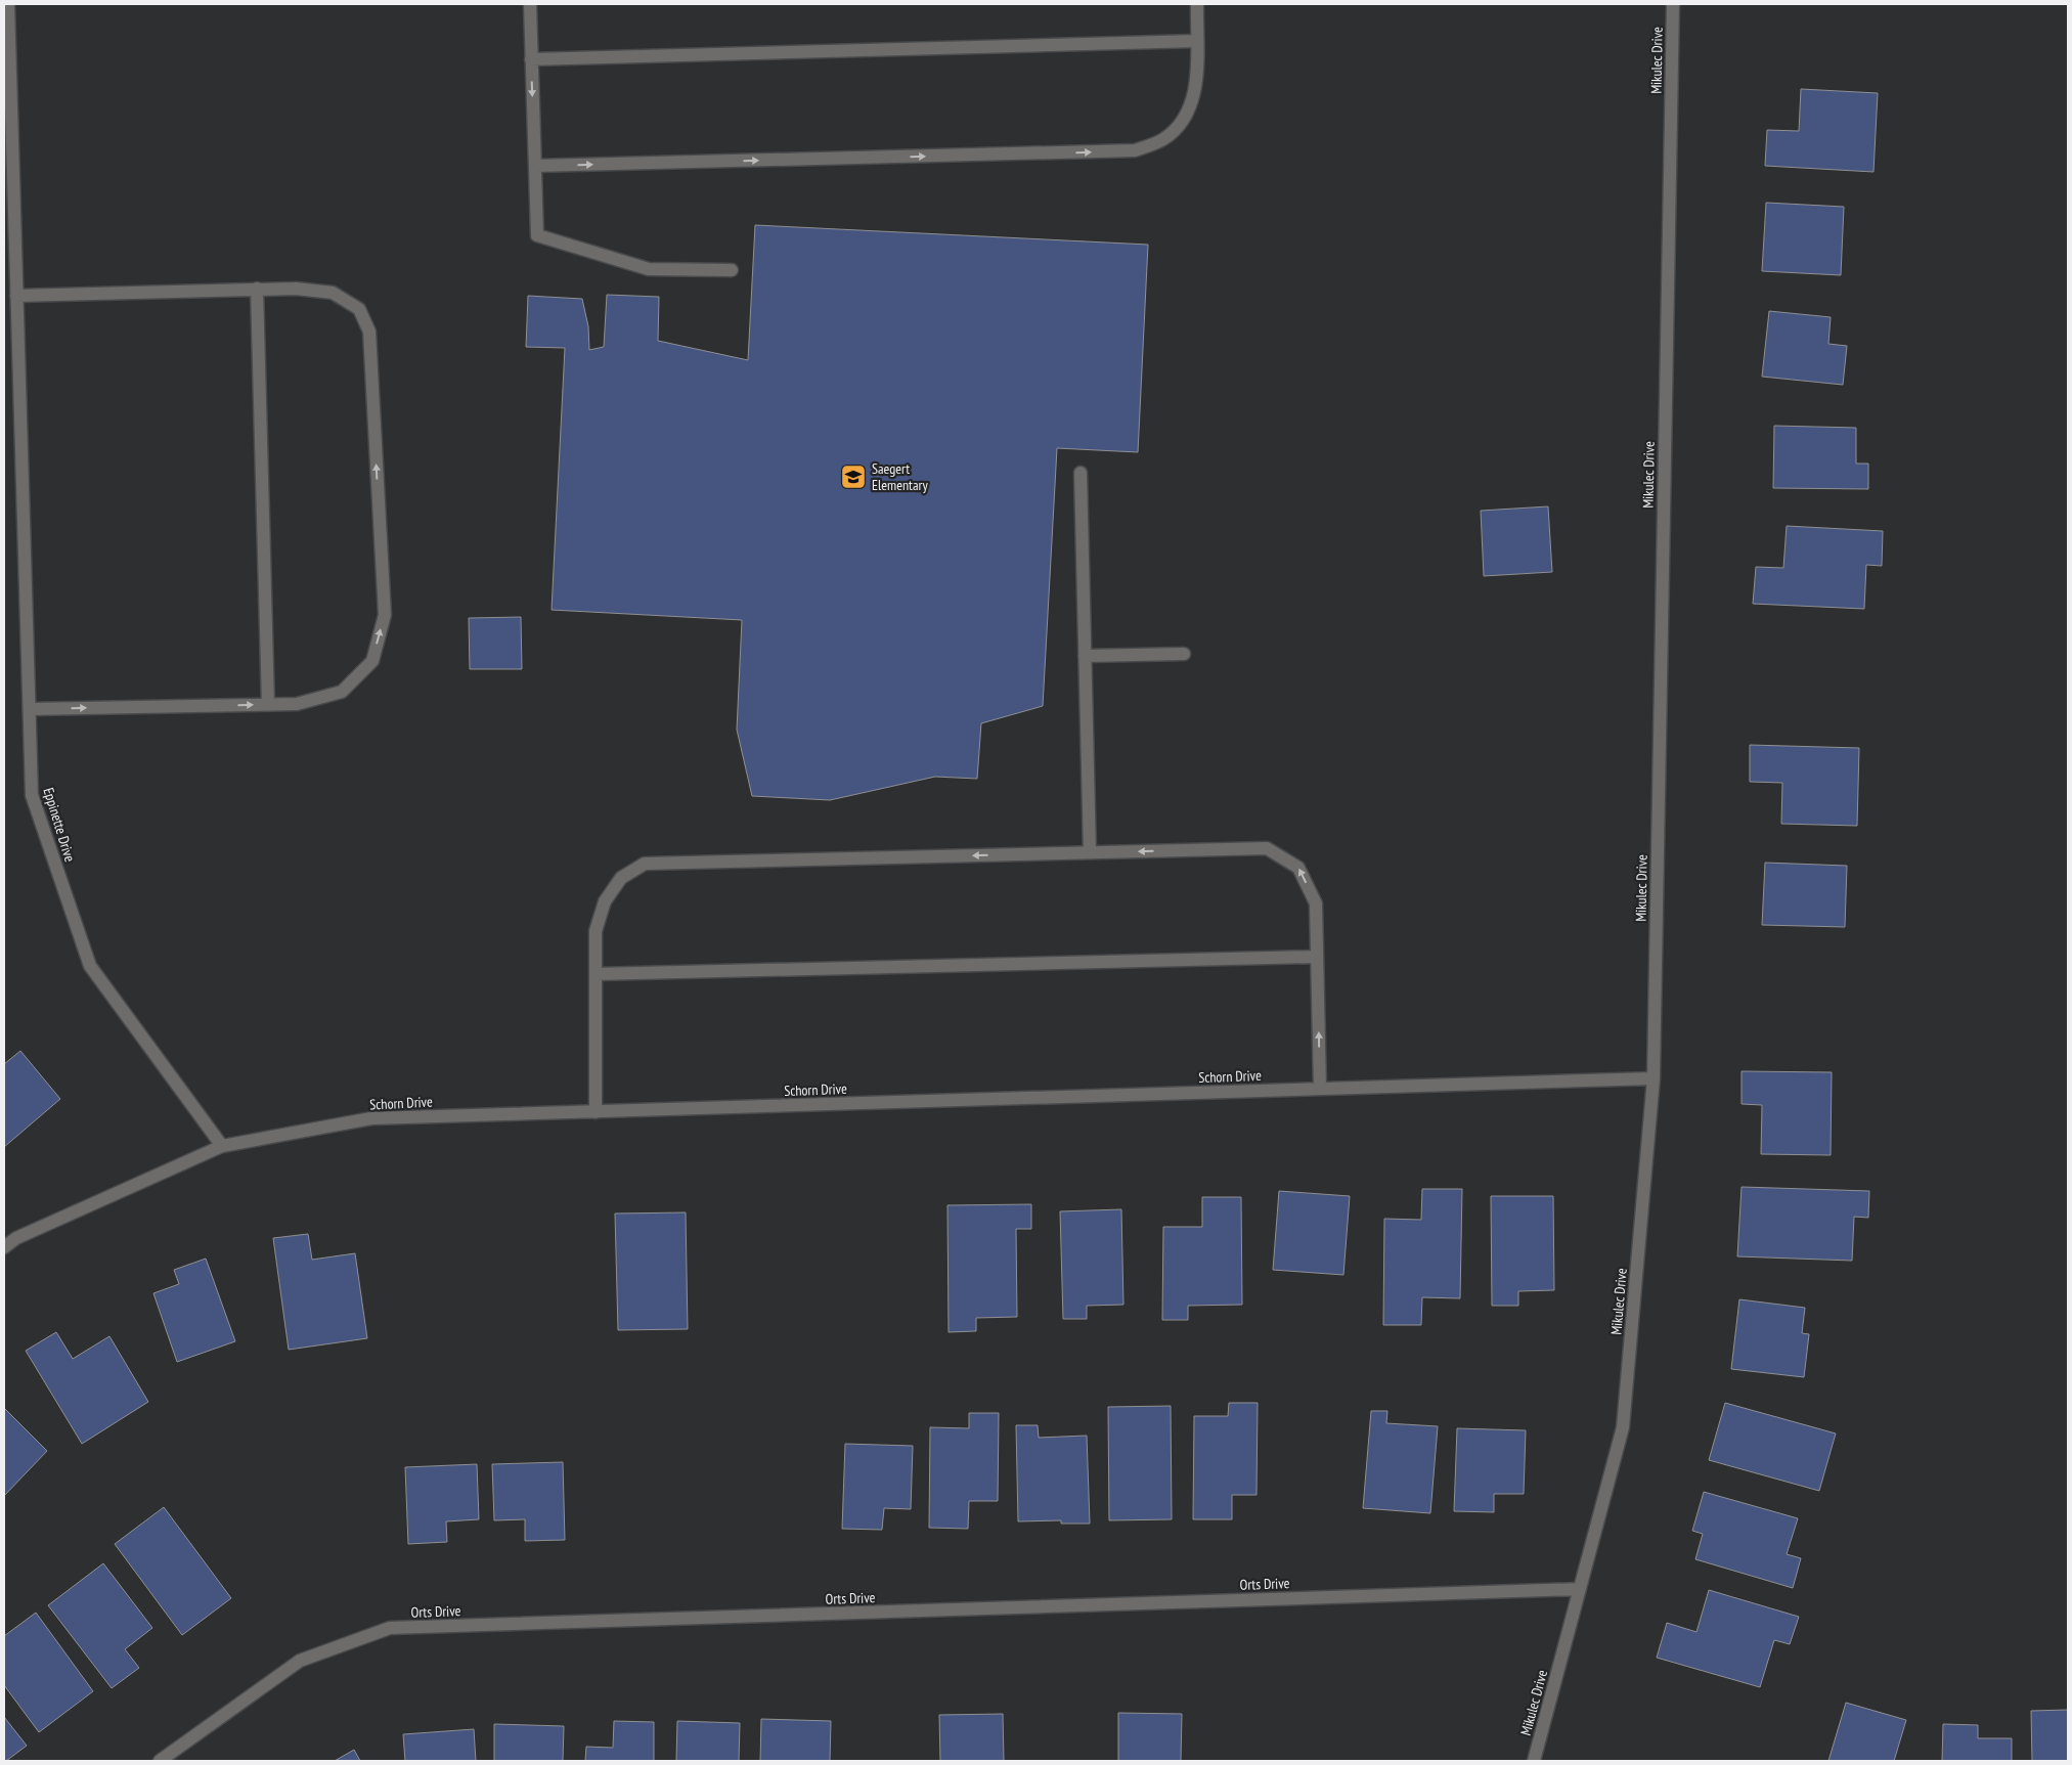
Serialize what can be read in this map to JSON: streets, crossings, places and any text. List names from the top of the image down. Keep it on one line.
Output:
{"streets":{"street":["Mikulec Drive","Eppinette Drive","Schorn Drive","Orts Drive"]},"crossings":[["Mikulec Drive","Schorn Drive"],["Mikulec Drive","Orts Drive"],["Eppinette Drive","Schorn Drive"]],"places":{"school or university":["Saegert Elementary"]}}
